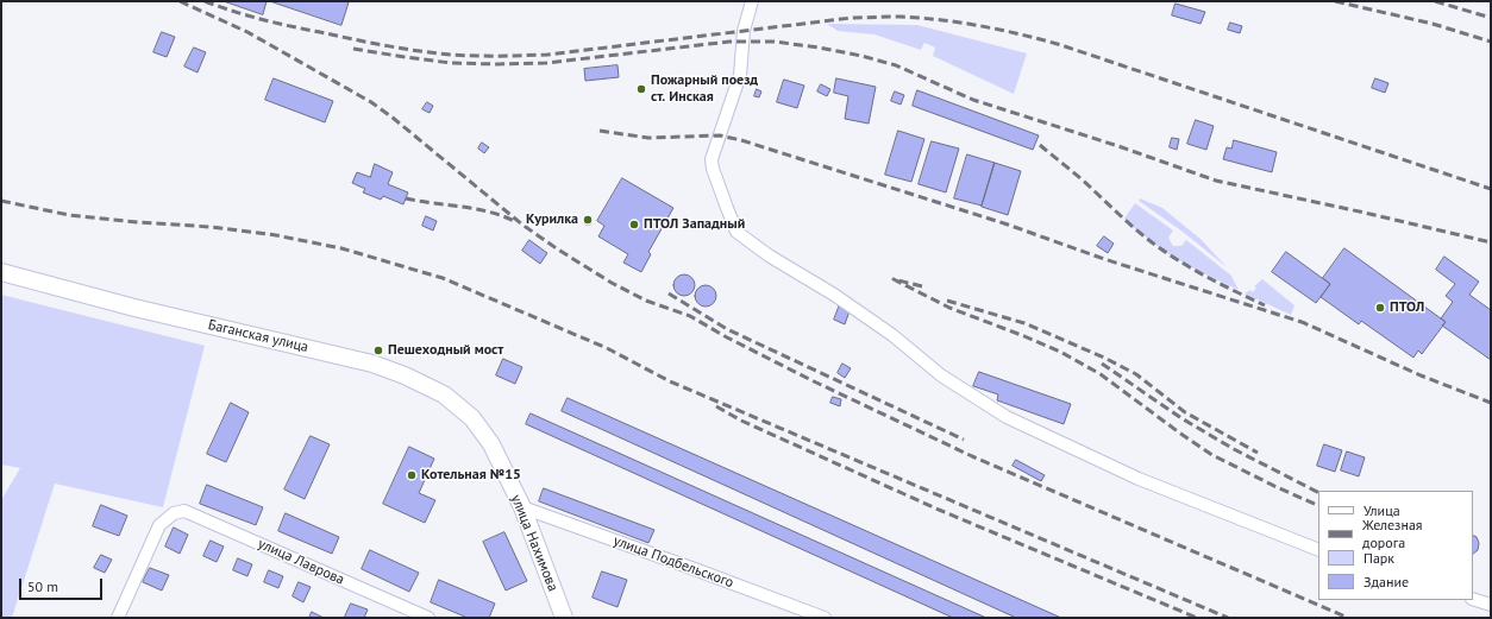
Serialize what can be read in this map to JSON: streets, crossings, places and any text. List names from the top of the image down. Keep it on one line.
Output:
{"streets":{"street":["Баганская улица","улица Нахимова","улица Лаврова","улица Подбельского"]},"crossings":[["Баганская улица","улица Нахимова"],["улица Нахимова","улица Подбельского"]],"places":["Пожарный поезд ст. Инская","Курилка","ПТОЛ Западный","ПТОЛ","Пешеходный мост","Котельная №15"],"legend":["Улица","Железная дорога","Парк","Здание"],"scale_bar":"50 m"}
